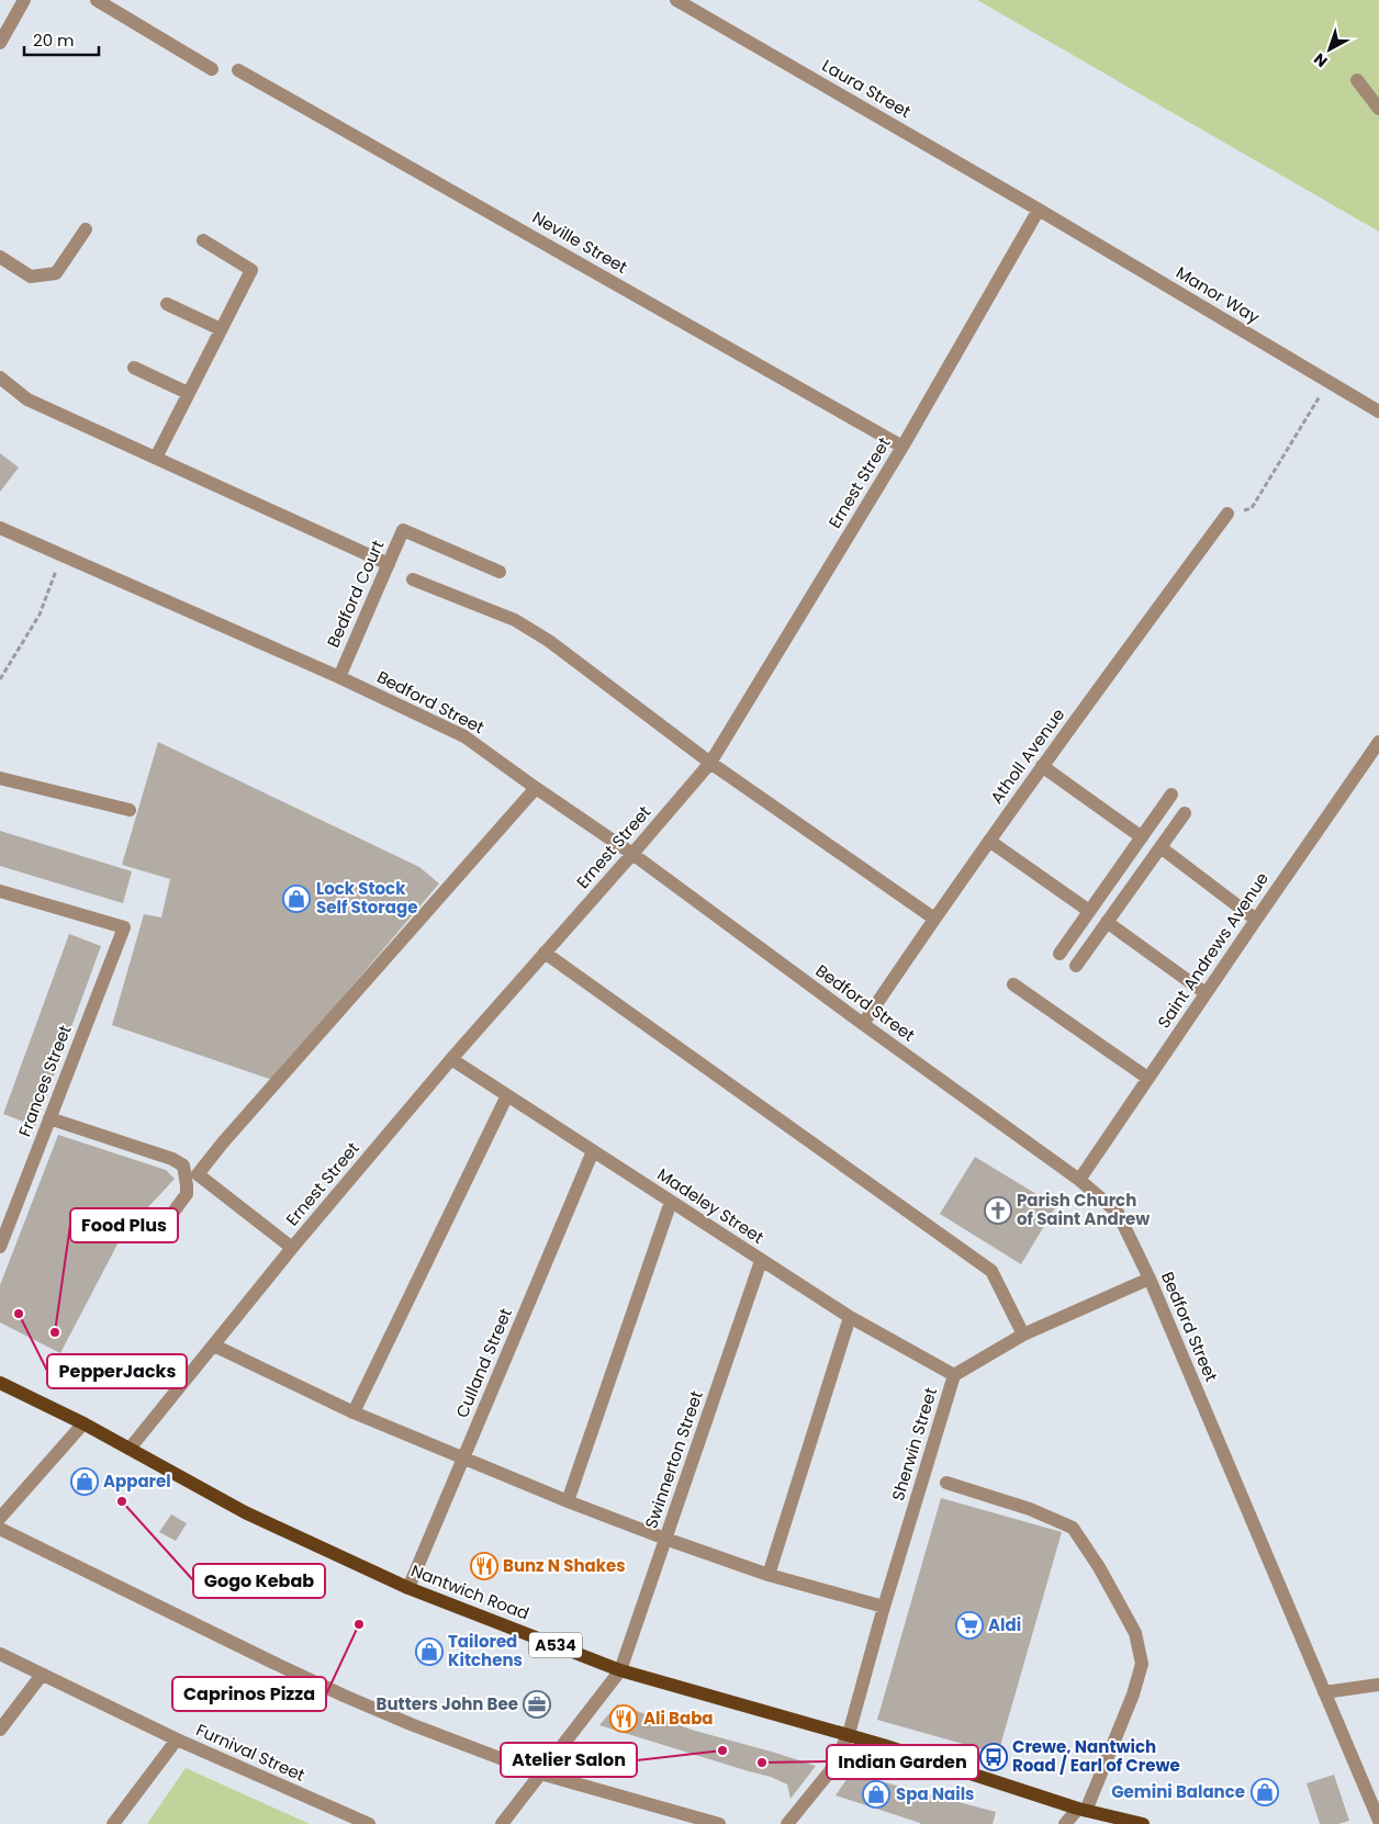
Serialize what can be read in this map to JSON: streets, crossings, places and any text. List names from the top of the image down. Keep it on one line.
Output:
{"streets":{"main road":["Nantwich Road","A534"],"street":["Laura Street","Neville Street","Manor Way","Ernest Street","Bedford Court","Bedford Street","Atholl Avenue","Saint Andrews Avenue","Frances Street","Madeley Street","Culland Street","Sherwin Street","Swinnerton Street","Furnival Street"]},"crossings":[["Laura Street","Manor Way"],["Laura Street","Ernest Street"],["Neville Street","Ernest Street"],["Manor Way","Ernest Street"],["Ernest Street","Bedford Street"],["Ernest Street","Madeley Street"],["Ernest Street","Nantwich Road"],["Bedford Court","Bedford Street"],["Bedford Street","Atholl Avenue"],["Bedford Street","Saint Andrews Avenue"],["Bedford Street","Sherwin Street"],["Madeley Street","Culland Street"],["Madeley Street","Sherwin Street"],["Madeley Street","Swinnerton Street"],["Culland Street","Nantwich Road"],["Sherwin Street","Nantwich Road"],["Swinnerton Street","Nantwich Road"]],"places":{"shop":["Lock Stock Self Storage","Apparel","Tailored Kitchens","Gemini Balance","Spa Nails"],"church":["Parish Church of Saint Andrew"],"other":["PepperJacks","Food Plus","Gogo Kebab","Caprinos Pizza","Atelier Salon","Indian Garden"],"restaurant":["Bunz N Shakes","Ali Baba"],"supermarket":["Aldi"],"office":["Butters John Bee"],"bus stop":["Crewe, Nantwich Road / Earl of Crewe"]},"scale_bar":"20 m","north":"bottom left"}
